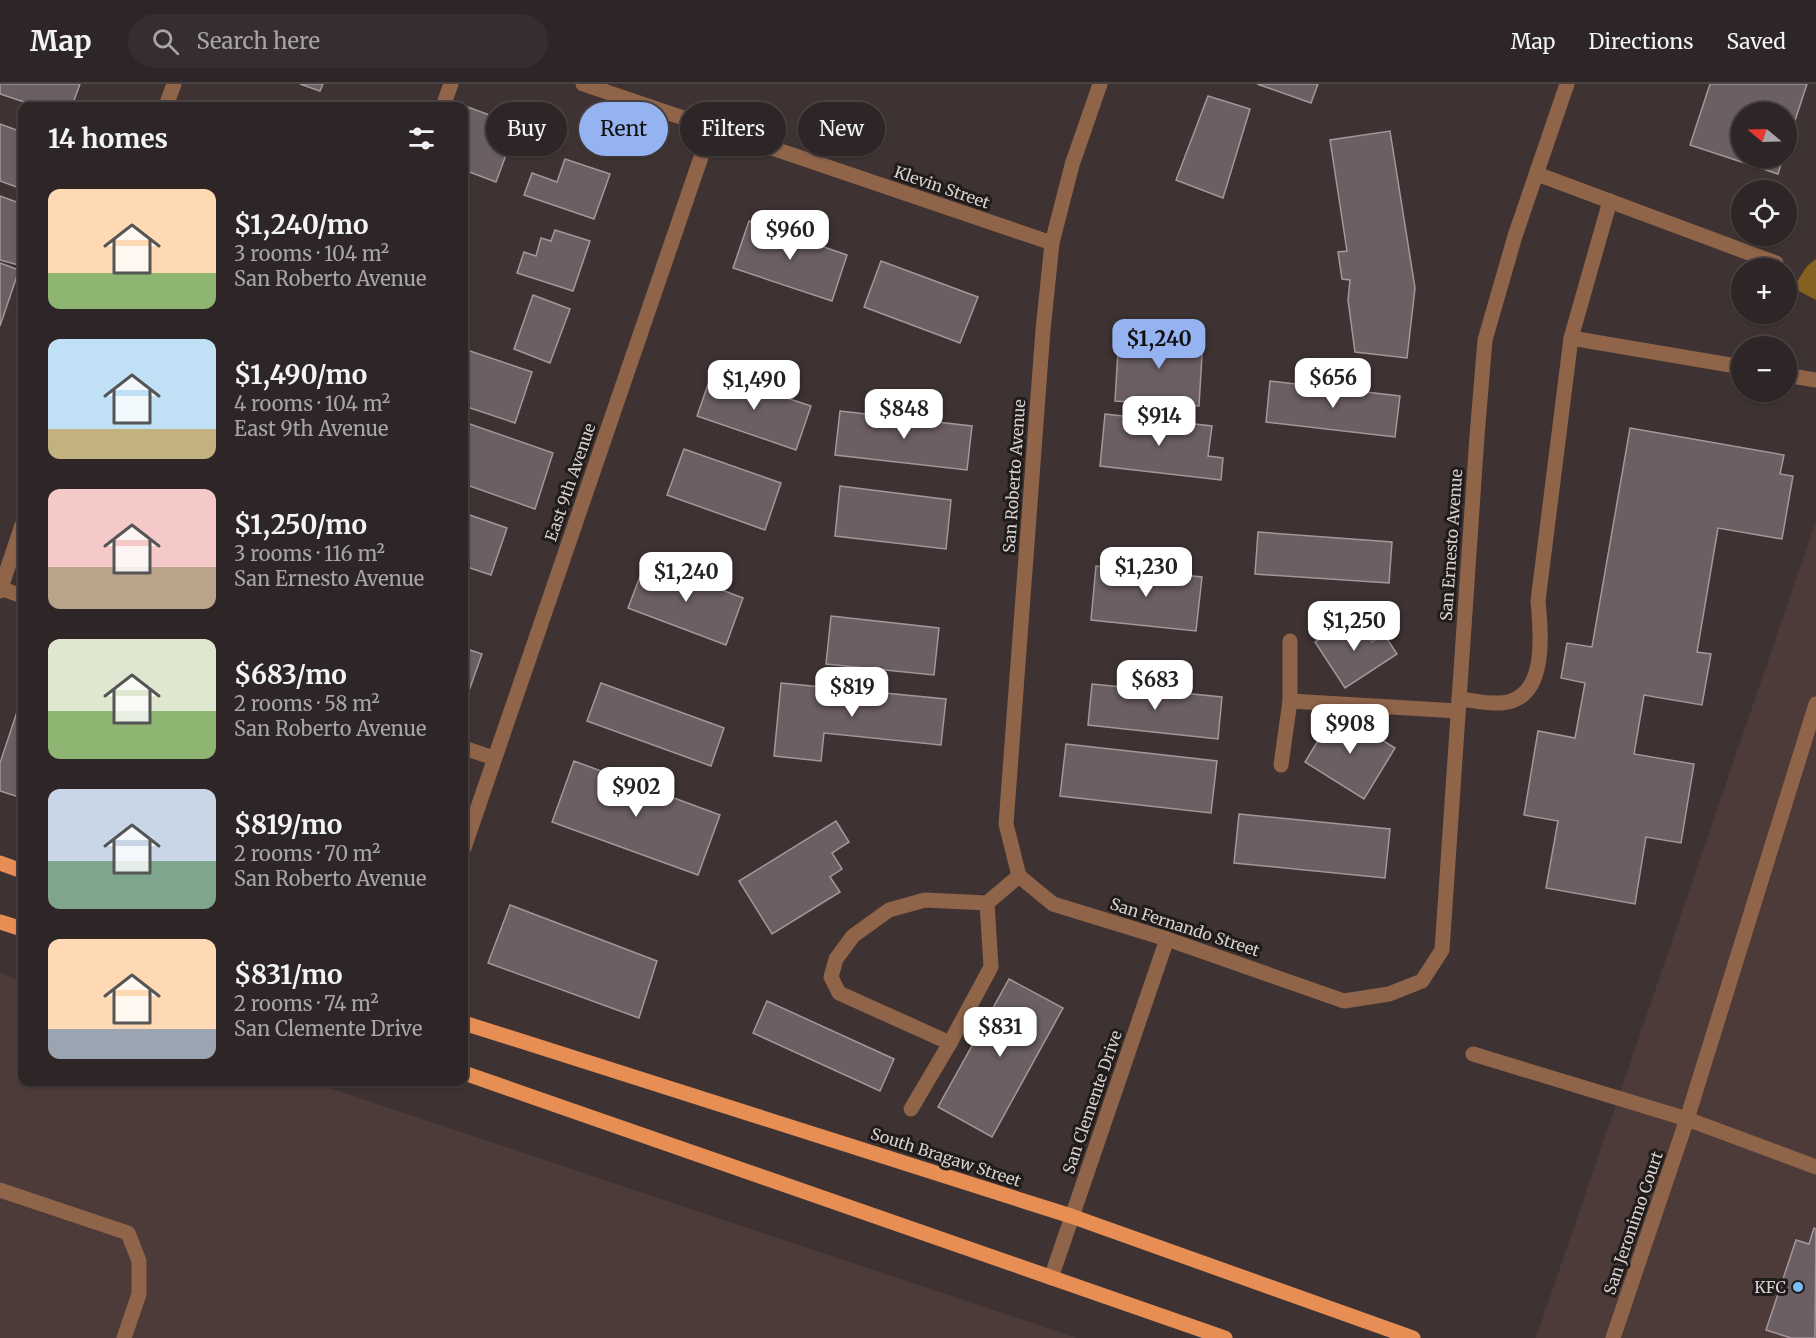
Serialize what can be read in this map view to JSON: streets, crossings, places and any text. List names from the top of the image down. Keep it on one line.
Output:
{"streets":{"main road":["South Bragaw Street"],"street":["Klevin Street","San Roberto Avenue","East 9th Avenue","San Ernesto Avenue","San Fernando Street","San Clemente Drive","San Jeronimo Court"]},"crossings":[["Klevin Street","San Roberto Avenue"],["San Roberto Avenue","San Fernando Street"],["San Ernesto Avenue","San Fernando Street"],["San Fernando Street","San Clemente Drive"],["San Clemente Drive","South Bragaw Street"]],"places":["KFC"],"north":"left","page":{"header":"Map","search":"Search here","nav":["Map","Directions","Saved"],"map_buttons":["+","−"],"chip":["Buy","Rent","Filters","New"],"heading":"14 homes","list":[{"name":"$1,240/mo","note":"3 rooms · 104 m² · San Roberto Avenue"},{"name":"$1,490/mo","note":"4 rooms · 104 m² · East 9th Avenue"},{"name":"$1,250/mo","note":"3 rooms · 116 m² · San Ernesto Avenue"},{"name":"$683/mo","note":"2 rooms · 58 m² · San Roberto Avenue"},{"name":"$819/mo","note":"2 rooms · 70 m² · San Roberto Avenue"},{"name":"$831/mo","note":"2 rooms · 74 m² · San Clemente Drive"}],"price":["$960","$1,240","$656","$1,490","$848","$914","$1,230","$1,240","$1,250","$683","$819","$908","$902","$831"]}}
